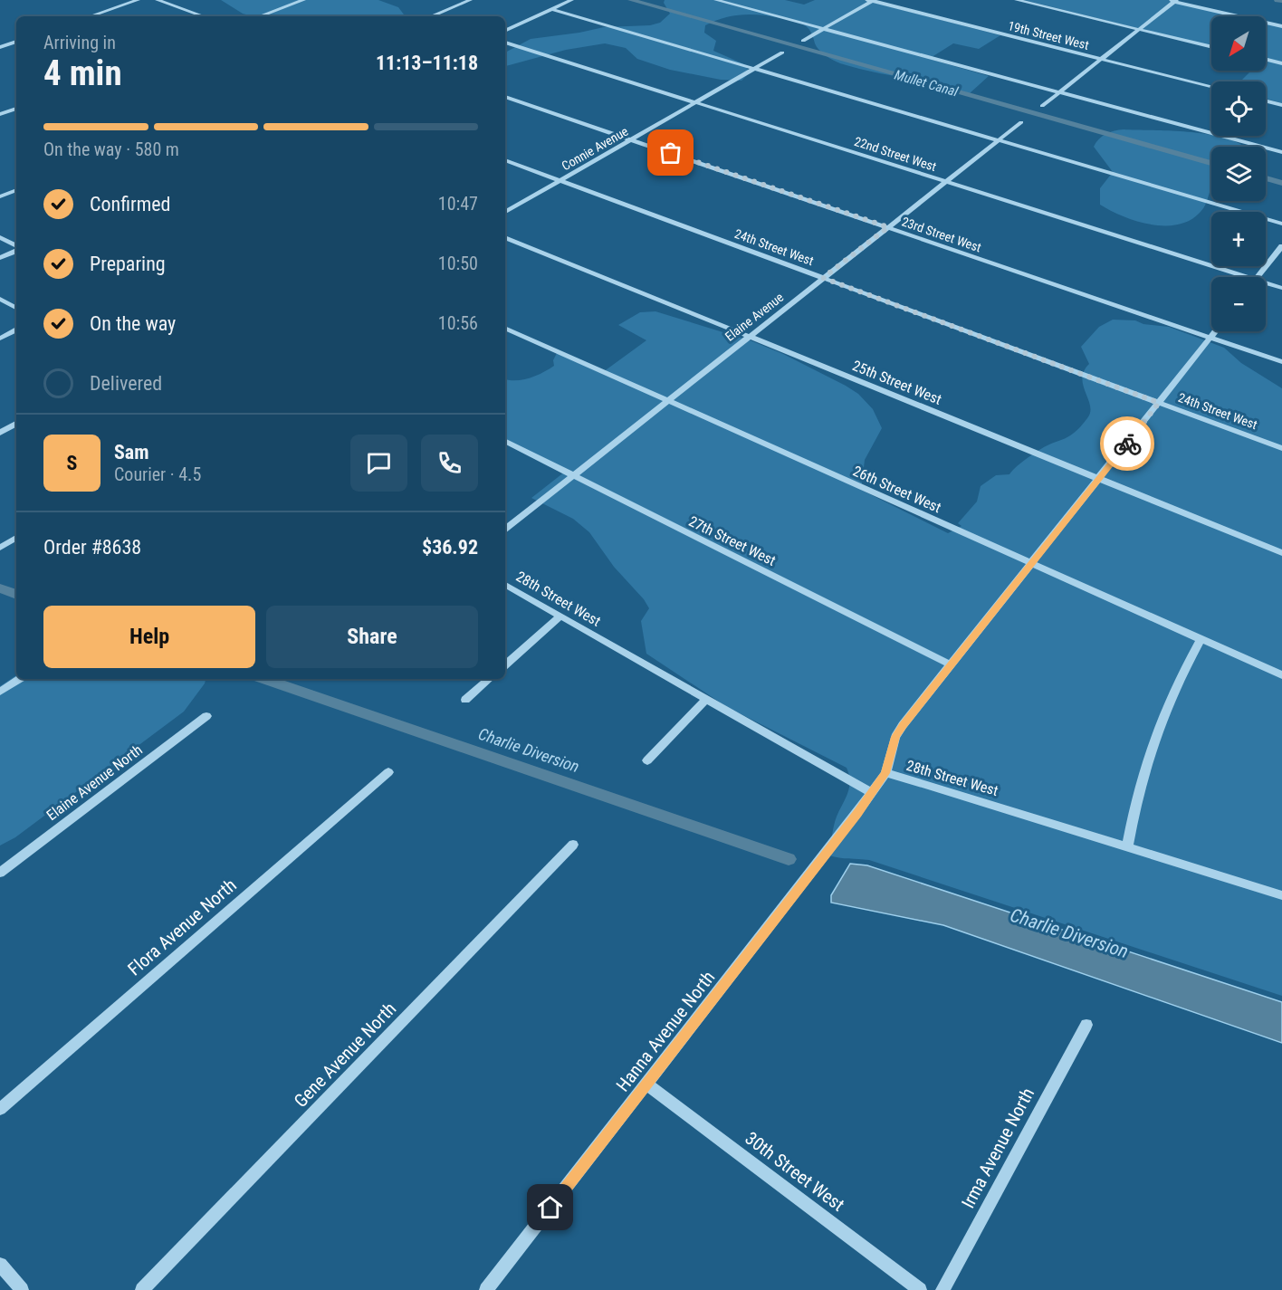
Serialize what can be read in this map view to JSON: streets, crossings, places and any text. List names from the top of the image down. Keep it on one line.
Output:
{"streets":{"street":["19th Street West","Connie Avenue","22nd Street West","23rd Street West","24th Street West","Elaine Avenue","25th Street West","26th Street West","27th Street West","28th Street West","Elaine Avenue North","Flora Avenue North","Hanna Avenue North","Gene Avenue North","Irma Avenue North","30th Street West"]},"crossings":[["Connie Avenue","22nd Street West"],["Connie Avenue","23rd Street West"],["Connie Avenue","24th Street West"],["22nd Street West","Elaine Avenue"],["23rd Street West","Elaine Avenue"],["24th Street West","Elaine Avenue"],["Elaine Avenue","25th Street West"],["Elaine Avenue","26th Street West"],["Elaine Avenue","27th Street West"],["28th Street West","Hanna Avenue North"],["Hanna Avenue North","30th Street West"]],"water":["Mullet Canal","Charlie Diversion"],"north":"bottom left","page":{"map_buttons":["+","−"],"heading":["4 min","Arriving in","11:13–11:18"],"panel":["Sam","Courier · 4.5","Order #8638","$36.92"],"bar":"On the way · 580 m","list":[["Confirmed","10:47"],["Preparing","10:50"],["On the way","10:56"],"Delivered"],"round":"S","buttons":["Help","Share"]}}
